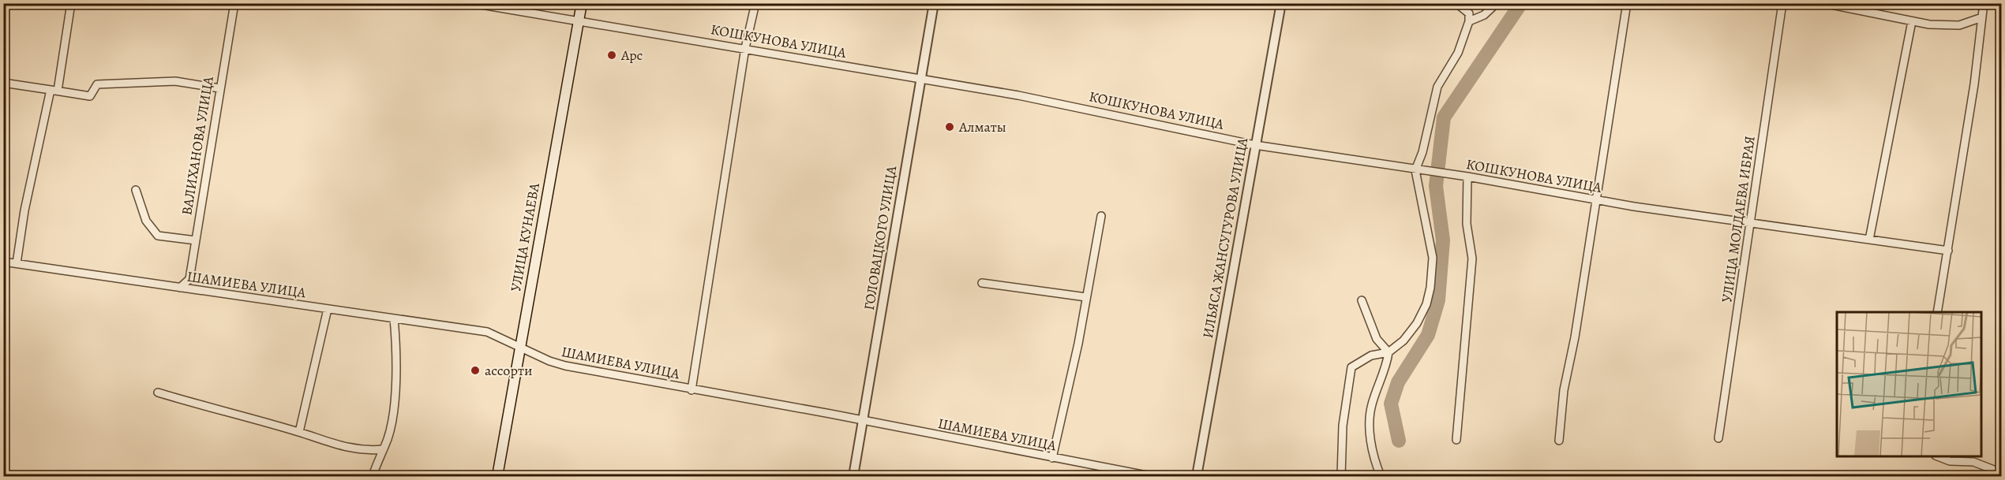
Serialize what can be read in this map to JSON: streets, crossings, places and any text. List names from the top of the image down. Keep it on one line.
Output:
{"streets":{"main road":["УЛИЦА КУНАЕВА"],"street":["КОШКУНОВА УЛИЦА","ВАЛИХАНОВА УЛИЦА","УЛИЦА МОЛДАЕВА ИБРАЯ","ГОЛОВАЦКОГО УЛИЦА","ИЛЬЯСА ЖАНСУГУРОВА УЛИЦА","ШАМИЕВА УЛИЦА"]},"crossings":[["КОШКУНОВА УЛИЦА","УЛИЦА МОЛДАЕВА ИБРАЯ"],["КОШКУНОВА УЛИЦА","УЛИЦА КУНАЕВА"],["КОШКУНОВА УЛИЦА","ГОЛОВАЦКОГО УЛИЦА"],["КОШКУНОВА УЛИЦА","ИЛЬЯСА ЖАНСУГУРОВА УЛИЦА"],["ВАЛИХАНОВА УЛИЦА","ШАМИЕВА УЛИЦА"],["УЛИЦА КУНАЕВА","ШАМИЕВА УЛИЦА"],["ГОЛОВАЦКОГО УЛИЦА","ШАМИЕВА УЛИЦА"]],"places":["Арс","Алматы","ассорти"]}
